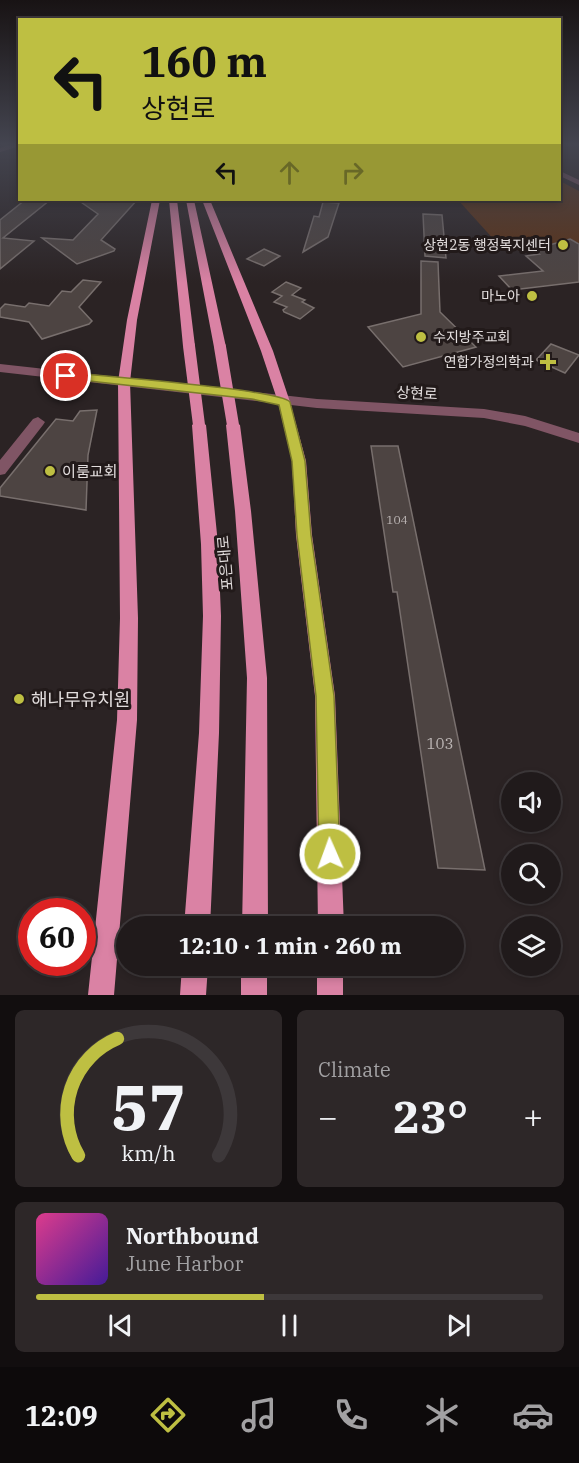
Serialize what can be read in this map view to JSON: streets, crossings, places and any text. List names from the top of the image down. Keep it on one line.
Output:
{"streets":{"main road":["포은대로"],"street":["상현로"]},"places":{"other":["상현2동 행정복지센터","마노아","수지방주교회","이룸교회","해나무유치원"],"health":["연합가정의학과"]},"house_numbers":["104","103"],"page":{"turn":["160 m","상현로"],"limit":"60","trip":"12:10 · 1 min · 260 m","tile":"Climate","heat":["−","23°","+"],"song":["Northbound","June Harbor"],"tabs":"12:09","gauge":["57","km/h"]}}
